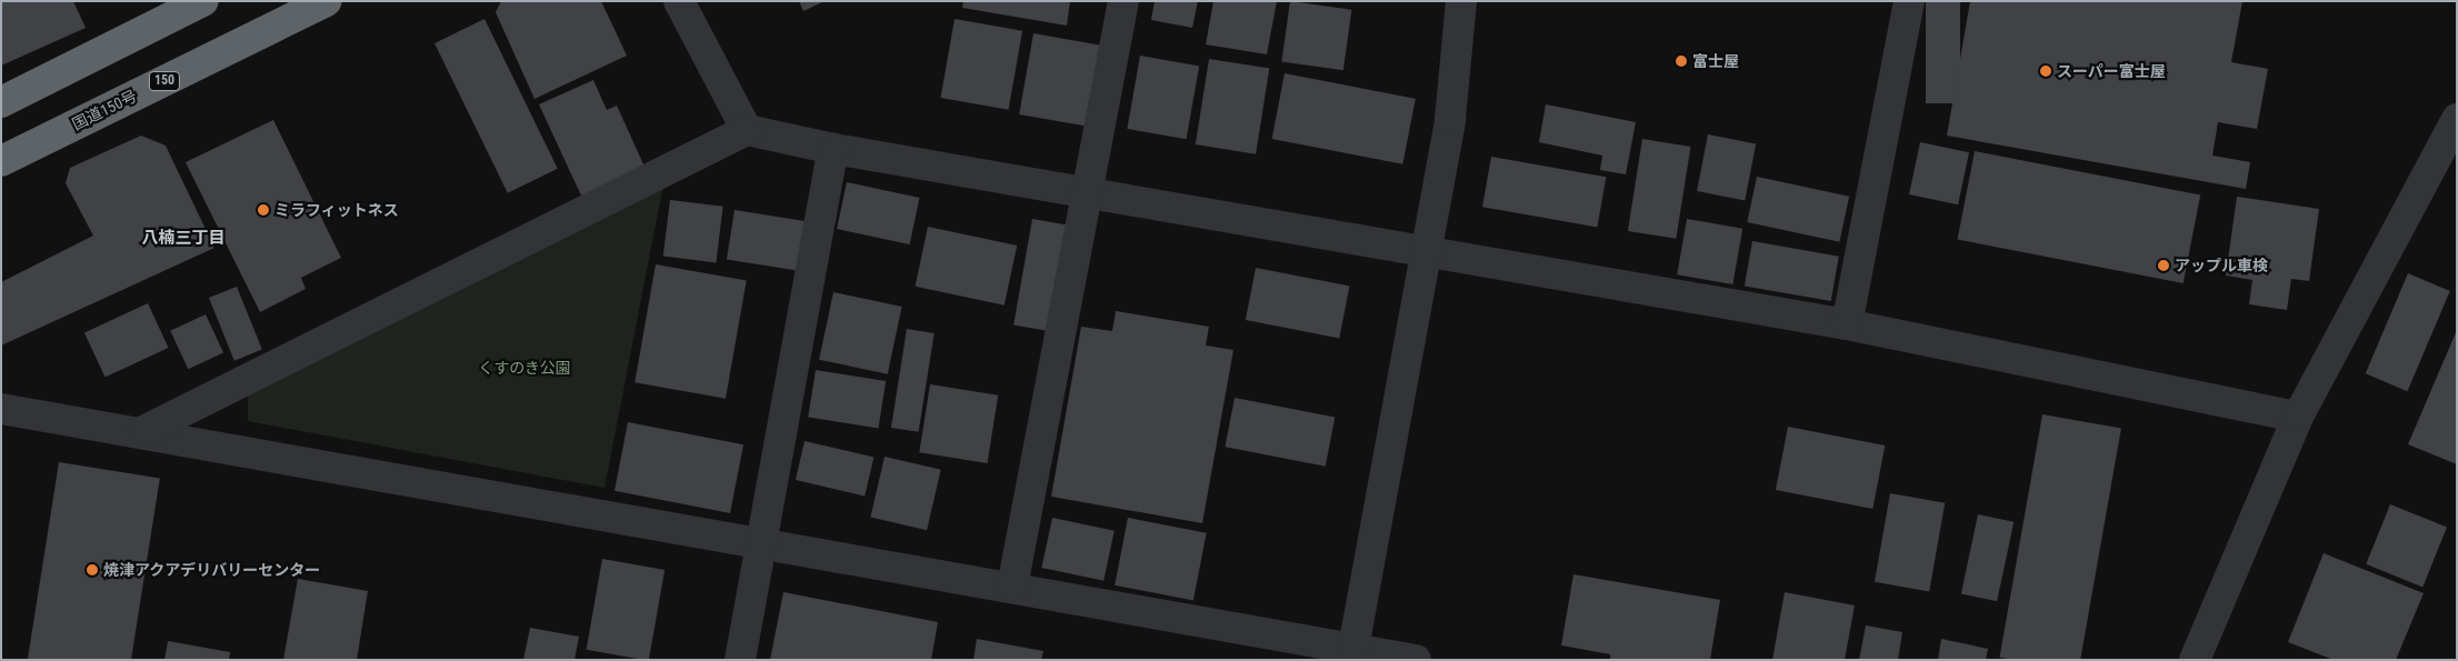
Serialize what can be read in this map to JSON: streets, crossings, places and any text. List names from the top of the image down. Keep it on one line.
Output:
{"streets":{"highway":["150","国道150号"]},"districts":["八楠三丁目"],"parks":["くすのき公園"],"places":["富士屋","スーパー富士屋","ミラフィットネス","アップル車検","焼津アクアデリバリーセンター"]}
